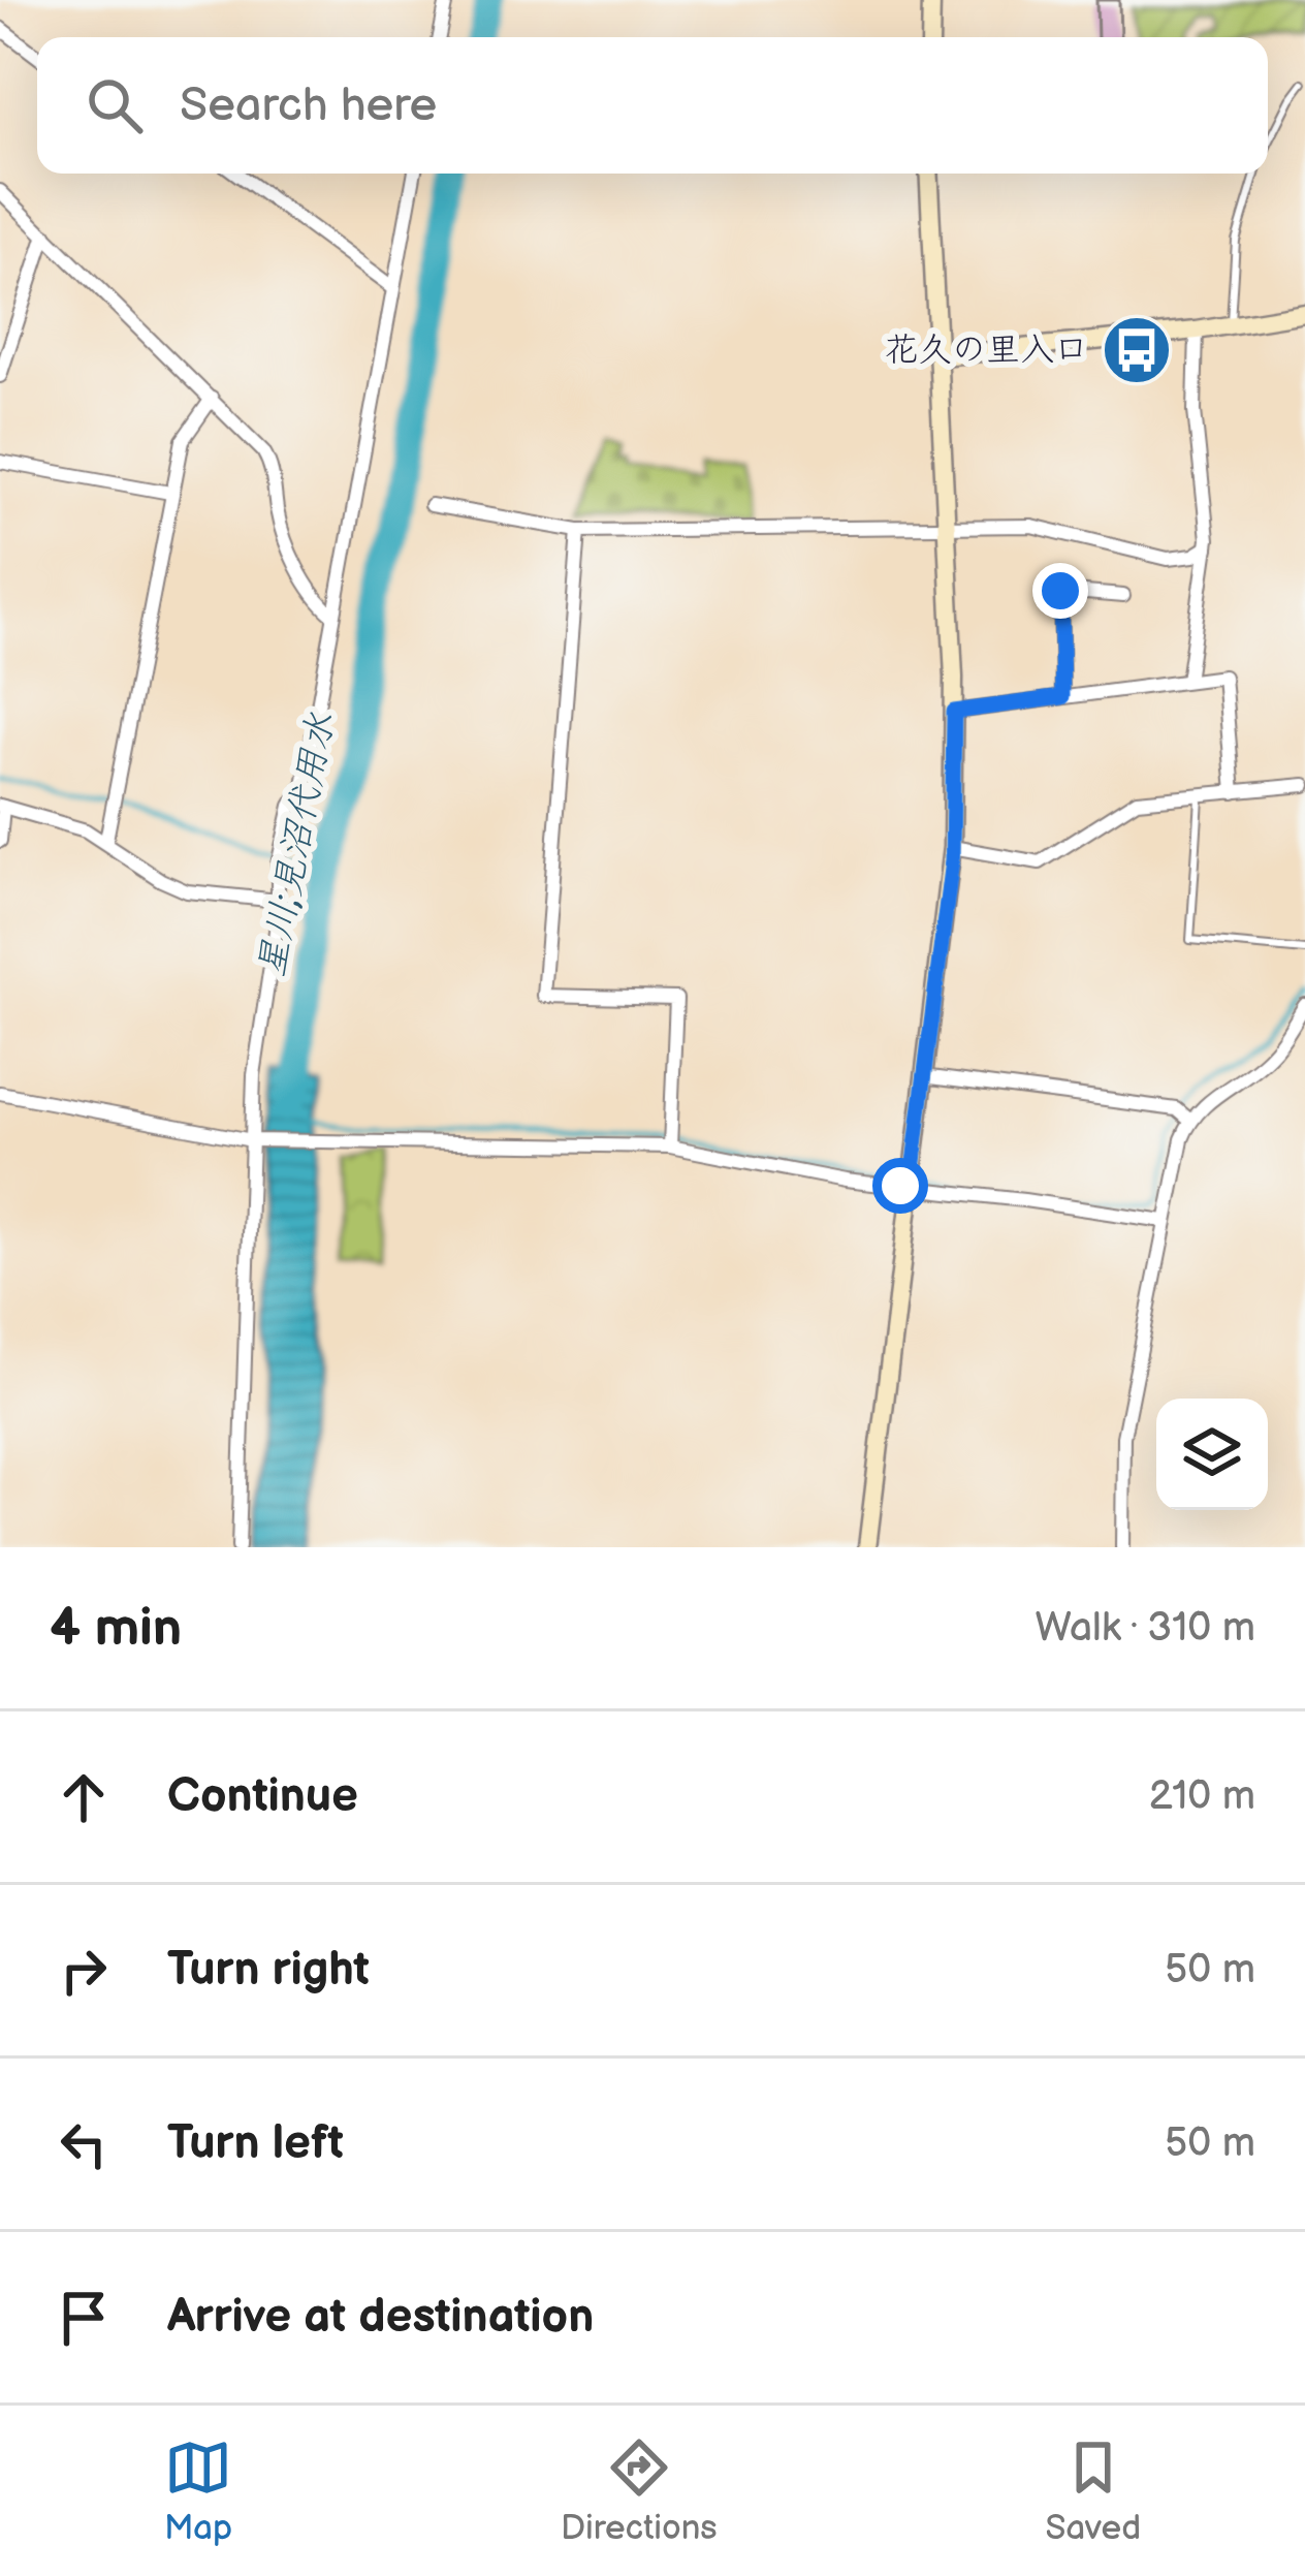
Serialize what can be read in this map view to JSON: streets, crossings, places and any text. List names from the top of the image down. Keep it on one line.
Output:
{"water":["星川;見沼代用水"],"places":{"bus stop":["花久の里入口"]},"page":{"search":"Search here","heading":["4 min","Walk · 310 m"],"list":[["Continue","210 m"],["Turn right","50 m"],["Turn left","50 m"],"Arrive at destination"],"nav":["Map","Directions","Saved"]}}
